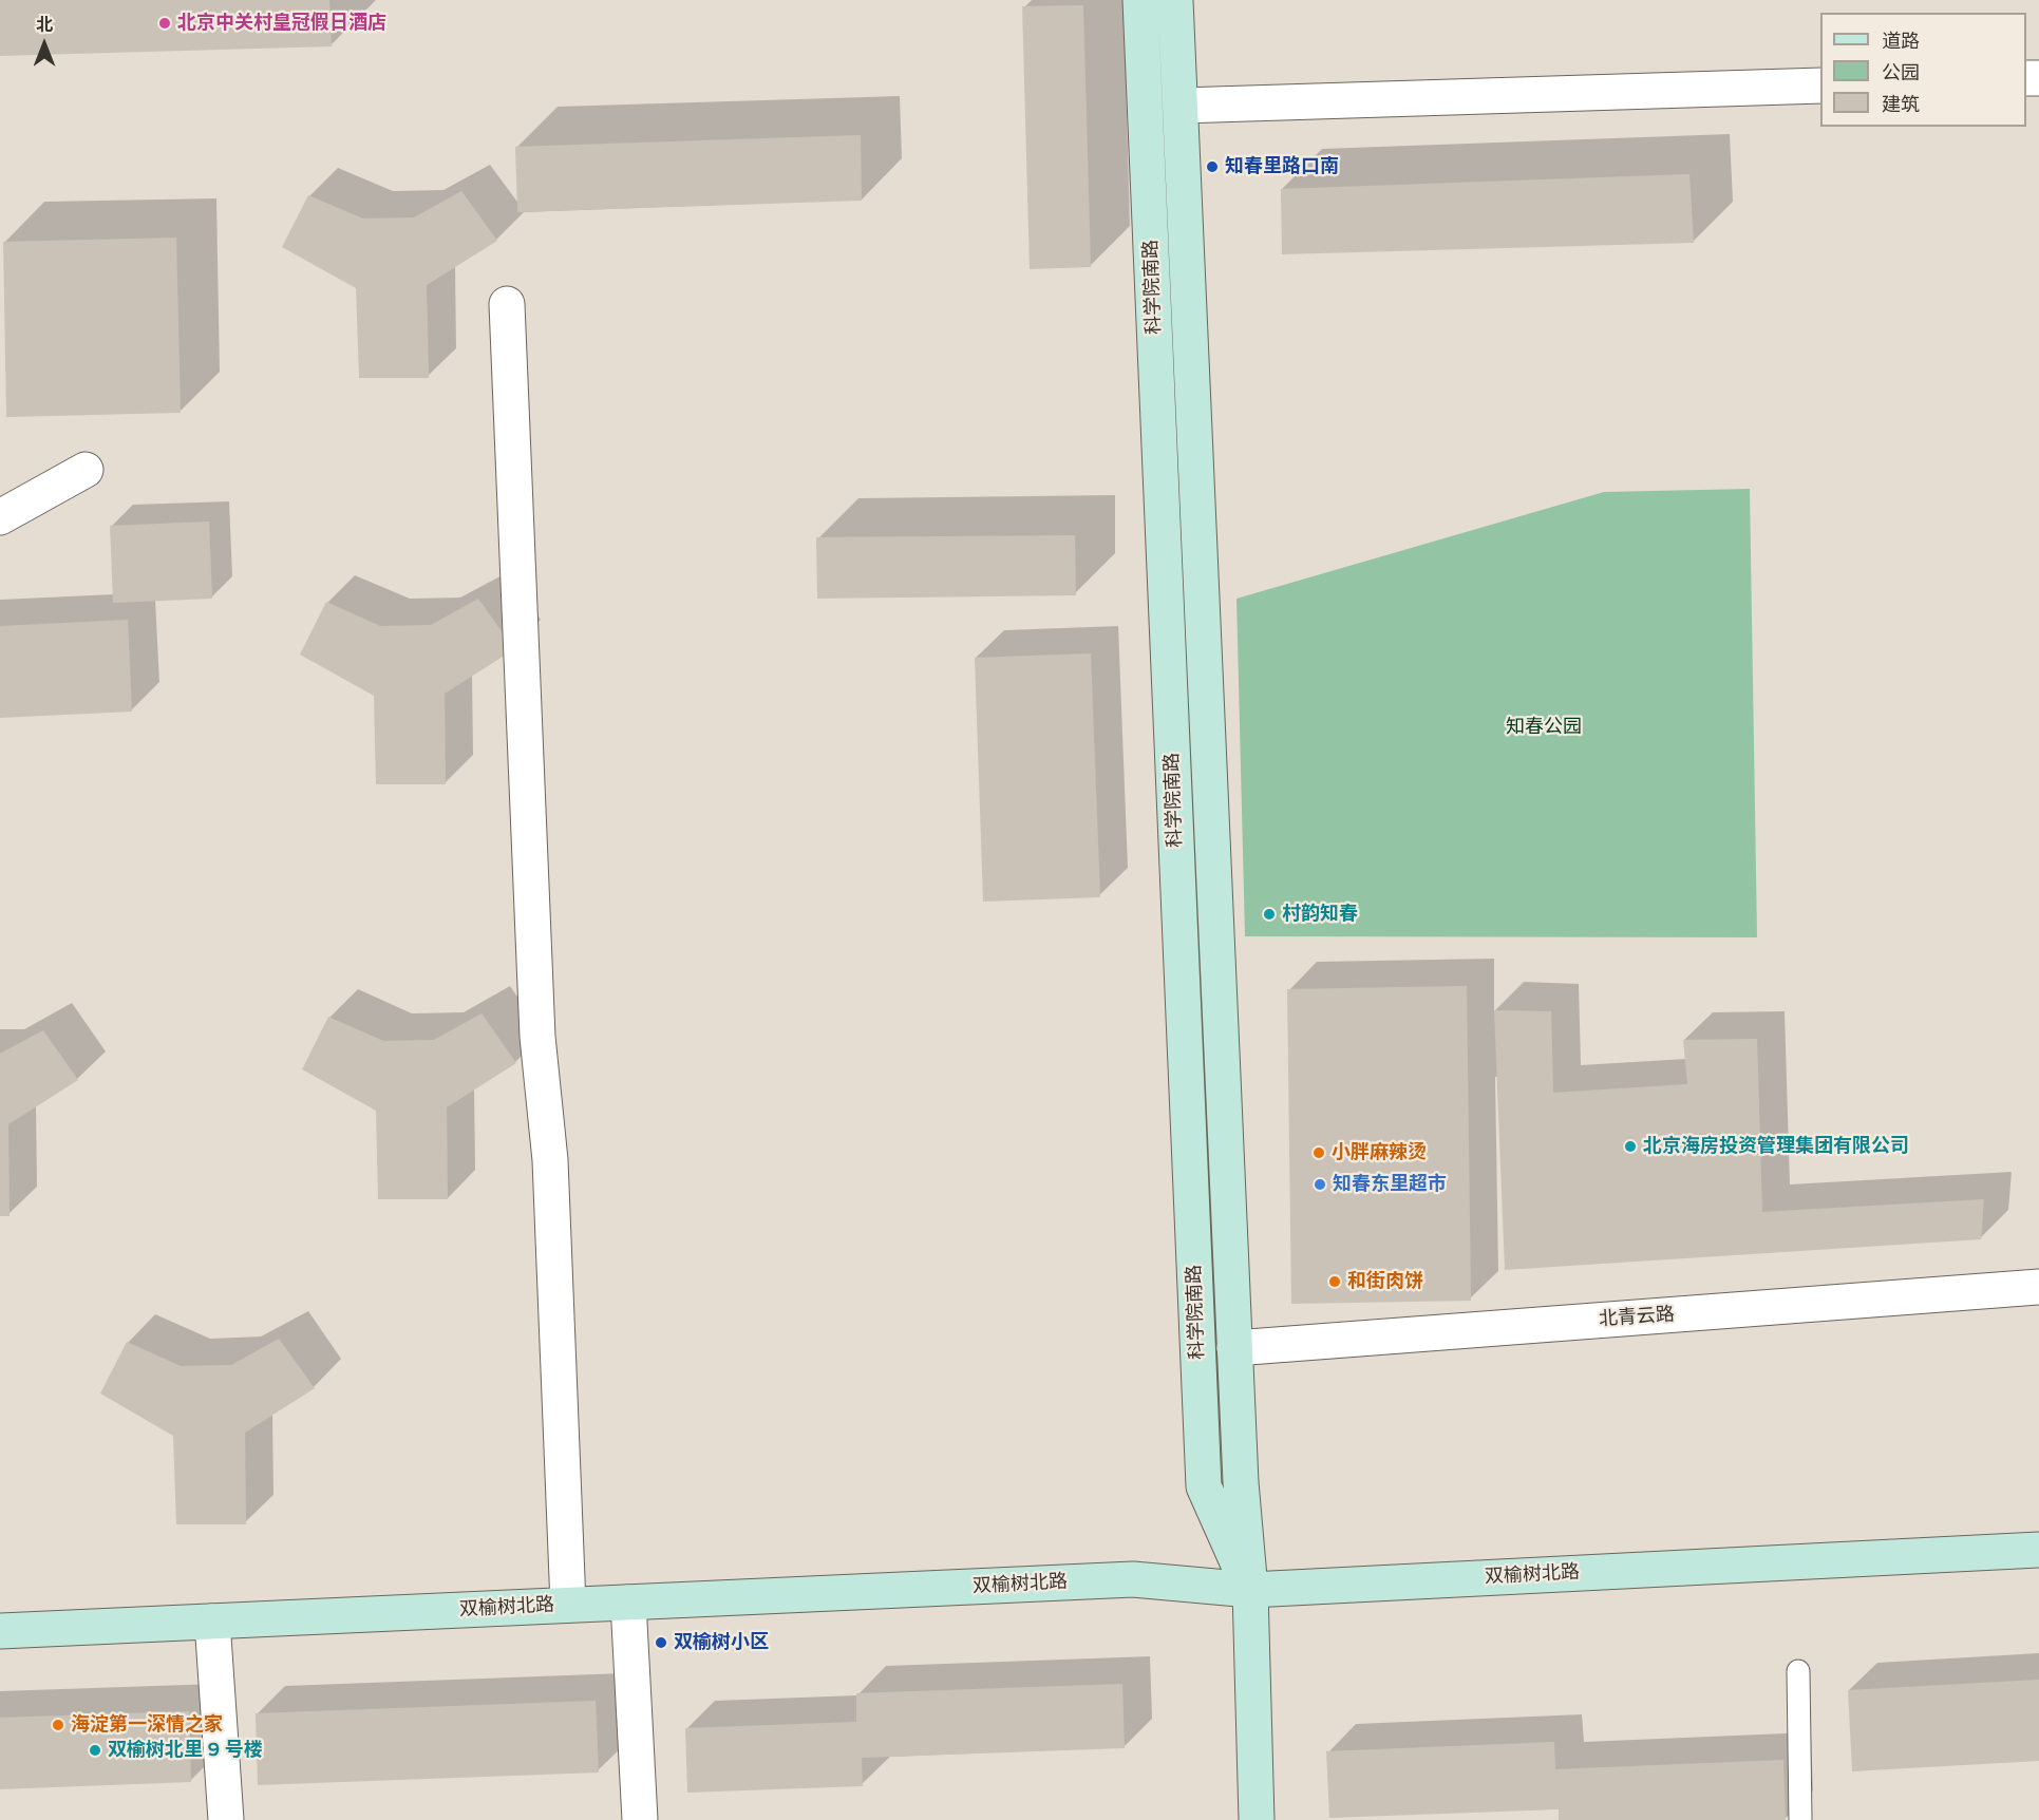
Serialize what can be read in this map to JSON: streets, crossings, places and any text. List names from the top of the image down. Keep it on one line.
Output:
{"streets":{"street":["科学院南路","北青云路","双榆树北路"]},"crossings":[["科学院南路","北青云路"],["科学院南路","双榆树北路"]],"parks":["知春公园"],"places":["北京中关村皇冠假日酒店","知春里路口南","村韵知春","北京海房投资管理集团有限公司","小胖麻辣烫","知春东里超市","和街肉饼","双榆树小区","海淀第一深情之家","双榆树北里 9 号楼"],"legend":["道路","公园","建筑"],"north":"top"}
